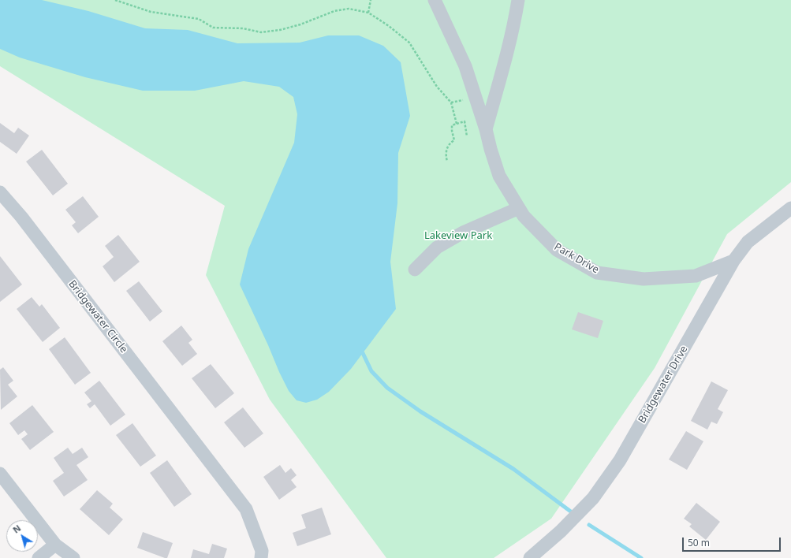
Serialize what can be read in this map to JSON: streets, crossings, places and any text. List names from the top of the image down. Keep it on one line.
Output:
{"streets":{"street":["Park Drive","Bridgewater Circle","Bridgewater Drive"]},"crossings":[["Park Drive","Bridgewater Drive"]],"parks":["Lakeview Park"],"scale_bar":"50 m","north":"top left"}
